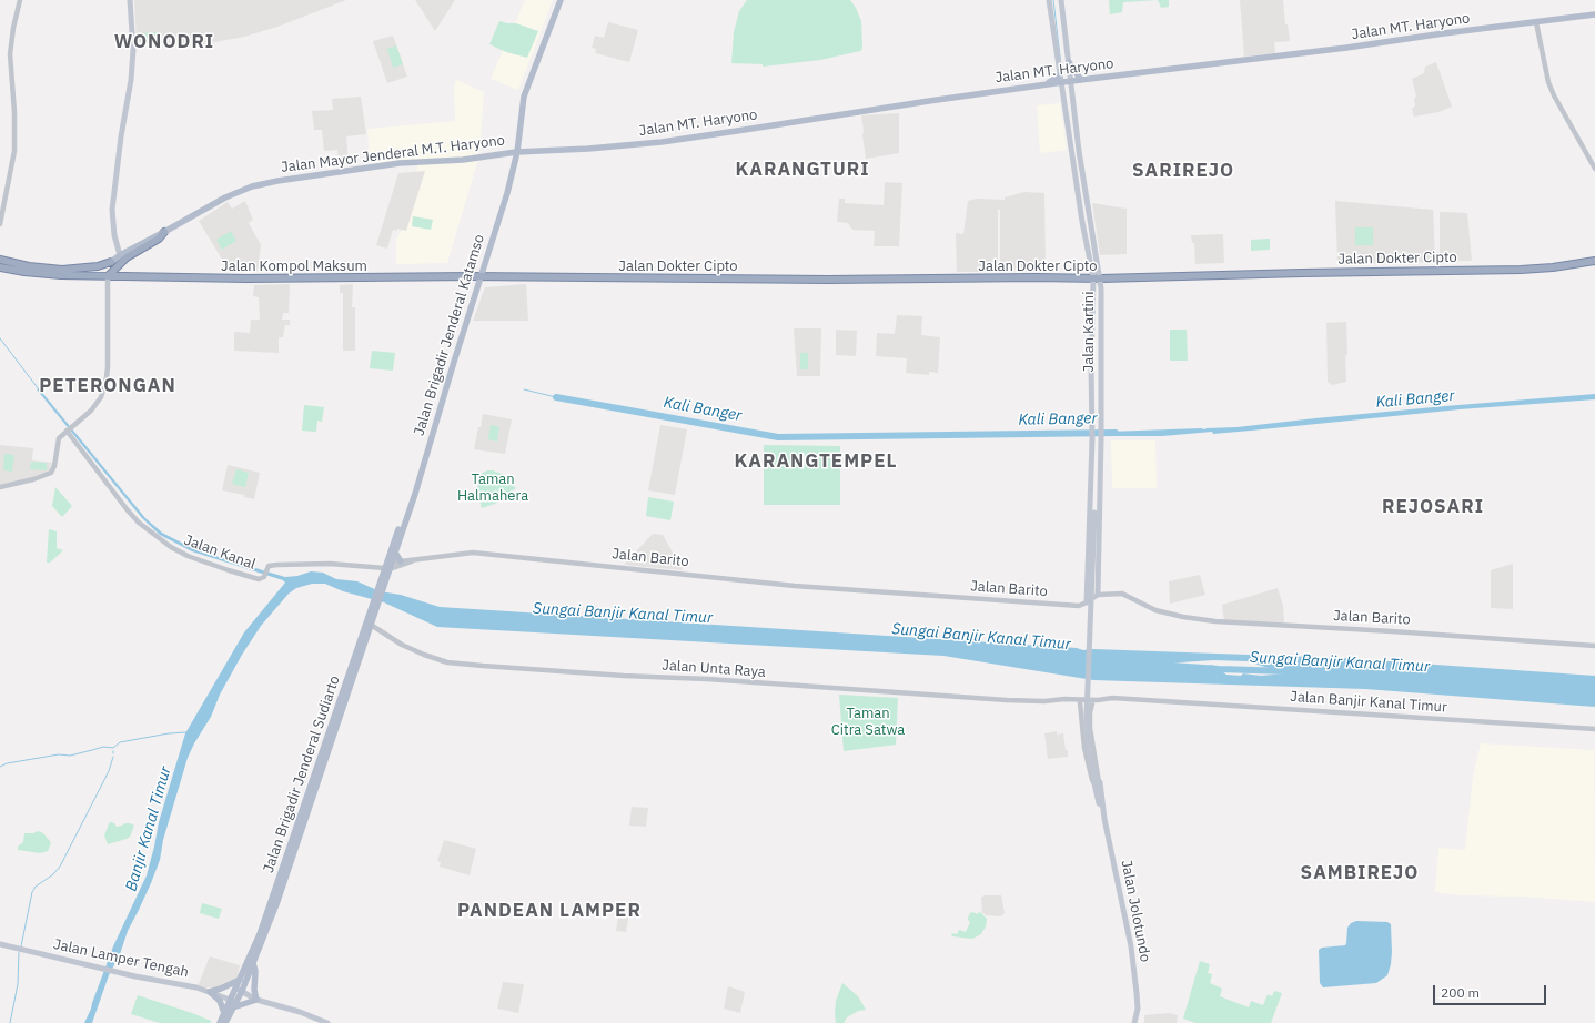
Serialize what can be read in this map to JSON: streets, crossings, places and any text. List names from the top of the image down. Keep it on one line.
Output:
{"streets":{"highway":["Jalan Mayor Jenderal M.T. Haryono","Jalan Dokter Cipto","Jalan Kompol Maksum"],"main road":["Jalan MT. Haryono","Jalan Kartini","Jalan Brigadir Jenderal Katamso","Jalan Brigadir Jenderal Sudiarto","Jalan Jolotundo","Jalan Lamper Tengah"],"street":["Jalan Kanal","Jalan Barito","Jalan Unta Raya","Jalan Banjir Kanal Timur"]},"crossings":[["Jalan MT. Haryono","Jalan Mayor Jenderal M.T. Haryono"],["Jalan MT. Haryono","Jalan Kartini"],["Jalan MT. Haryono","Jalan Brigadir Jenderal Katamso"],["Jalan Mayor Jenderal M.T. Haryono","Jalan Brigadir Jenderal Katamso"],["Jalan Dokter Cipto","Jalan Kompol Maksum"],["Jalan Dokter Cipto","Jalan Kartini"],["Jalan Dokter Cipto","Jalan Brigadir Jenderal Katamso"],["Jalan Kompol Maksum","Jalan Brigadir Jenderal Katamso"],["Jalan Kartini","Jalan Barito"],["Jalan Kartini","Jalan Jolotundo"],["Jalan Brigadir Jenderal Katamso","Jalan Kanal"],["Jalan Brigadir Jenderal Katamso","Jalan Brigadir Jenderal Sudiarto"],["Jalan Unta Raya","Jalan Banjir Kanal Timur"],["Jalan Unta Raya","Jalan Brigadir Jenderal Sudiarto"]],"districts":["WONODRI","KARANGTURI","SARIREJO","PETERONGAN","KARANGTEMPEL","REJOSARI","SAMBIREJO","PANDEAN LAMPER"],"water":["Kali Banger","Sungai Banjir Kanal Timur","Banjir Kanal Timur"],"parks":["Taman Halmahera","Taman Citra Satwa"],"scale_bar":"200 m"}
